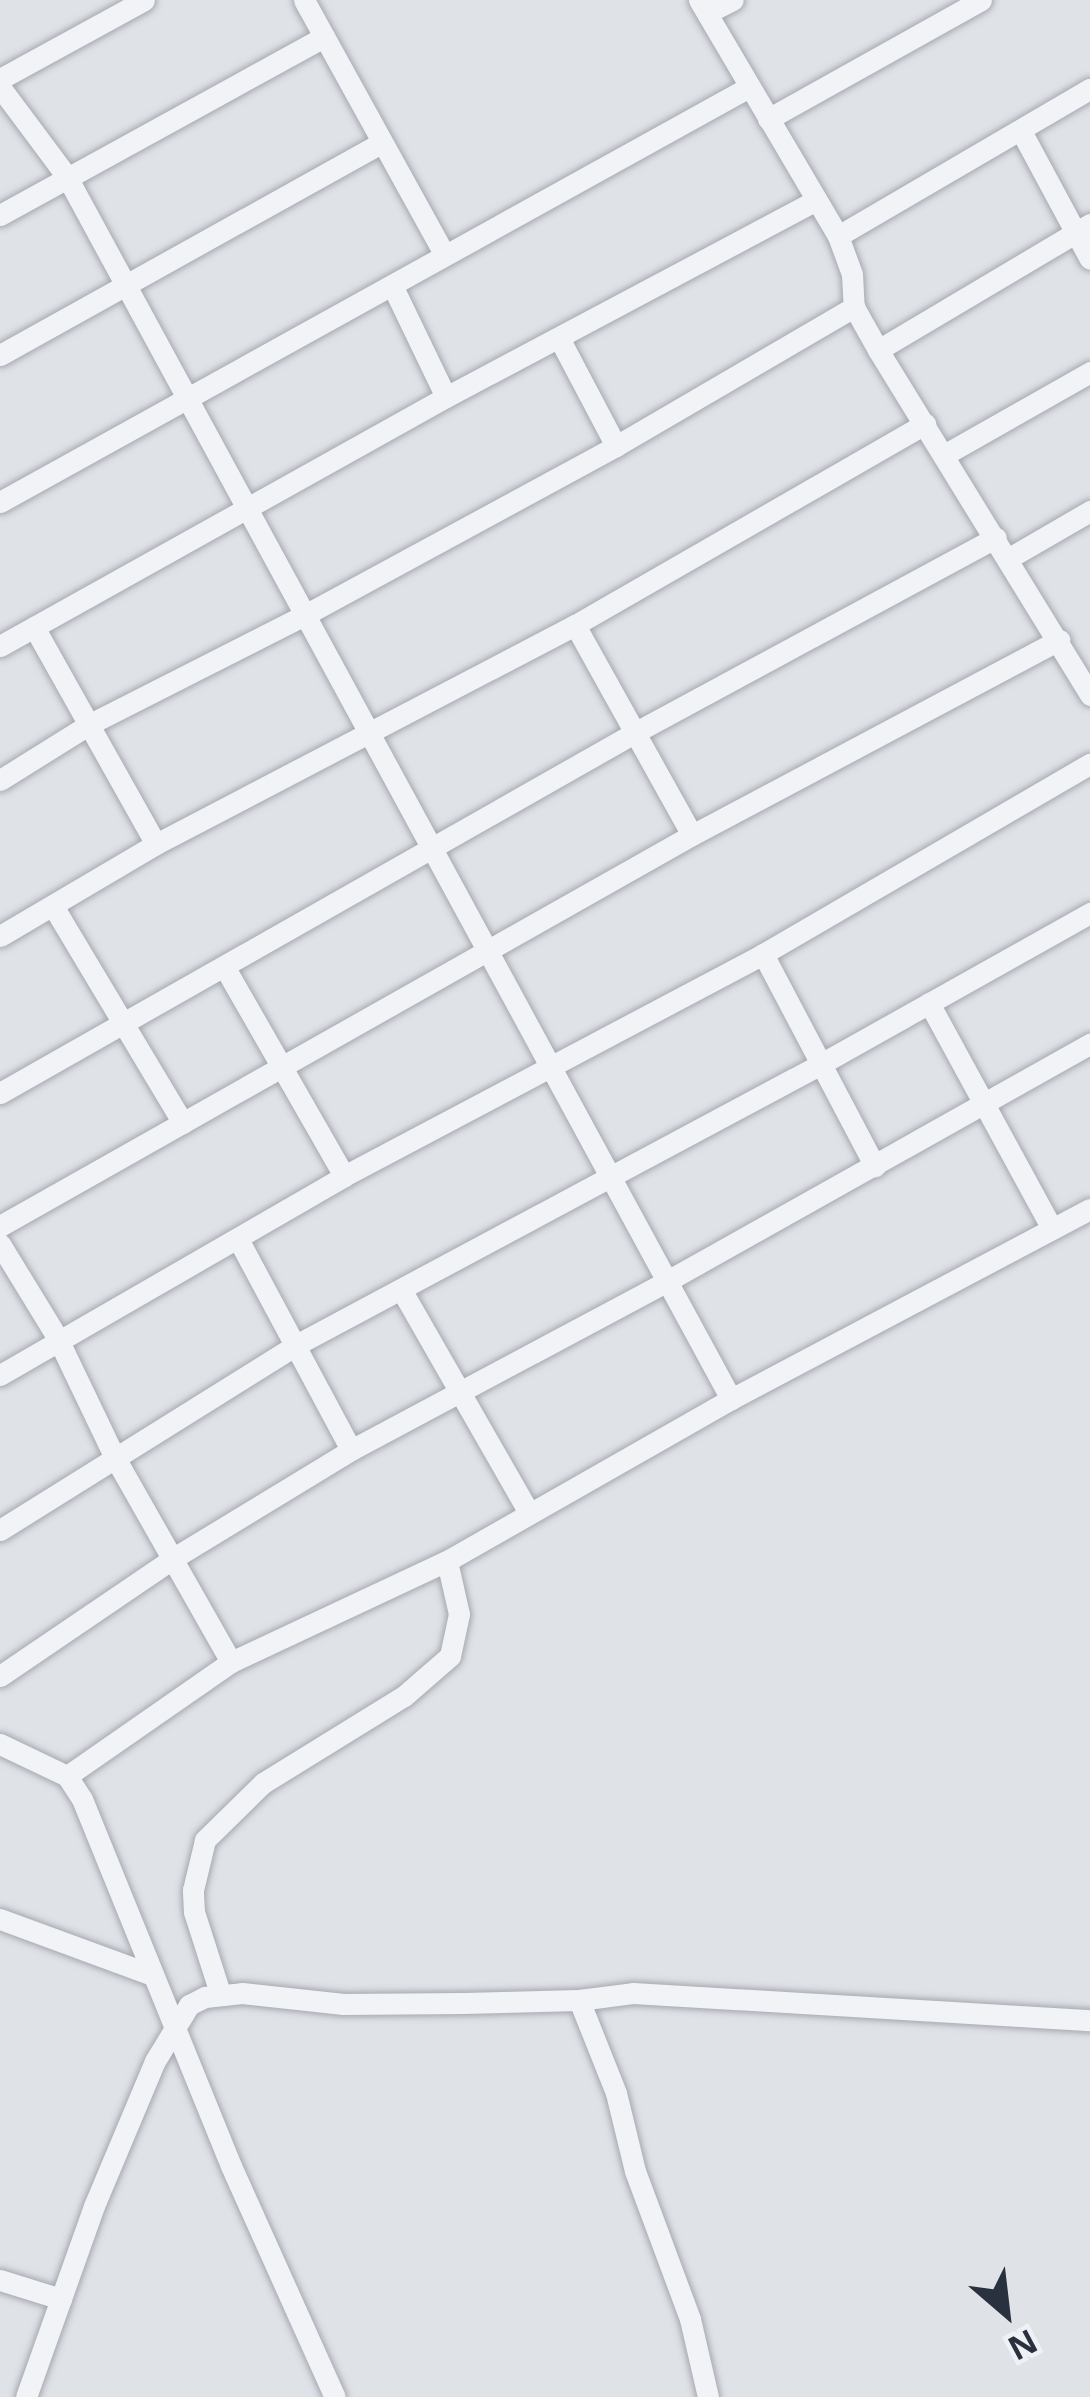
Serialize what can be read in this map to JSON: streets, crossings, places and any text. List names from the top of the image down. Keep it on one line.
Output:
{"north":"bottom right"}
